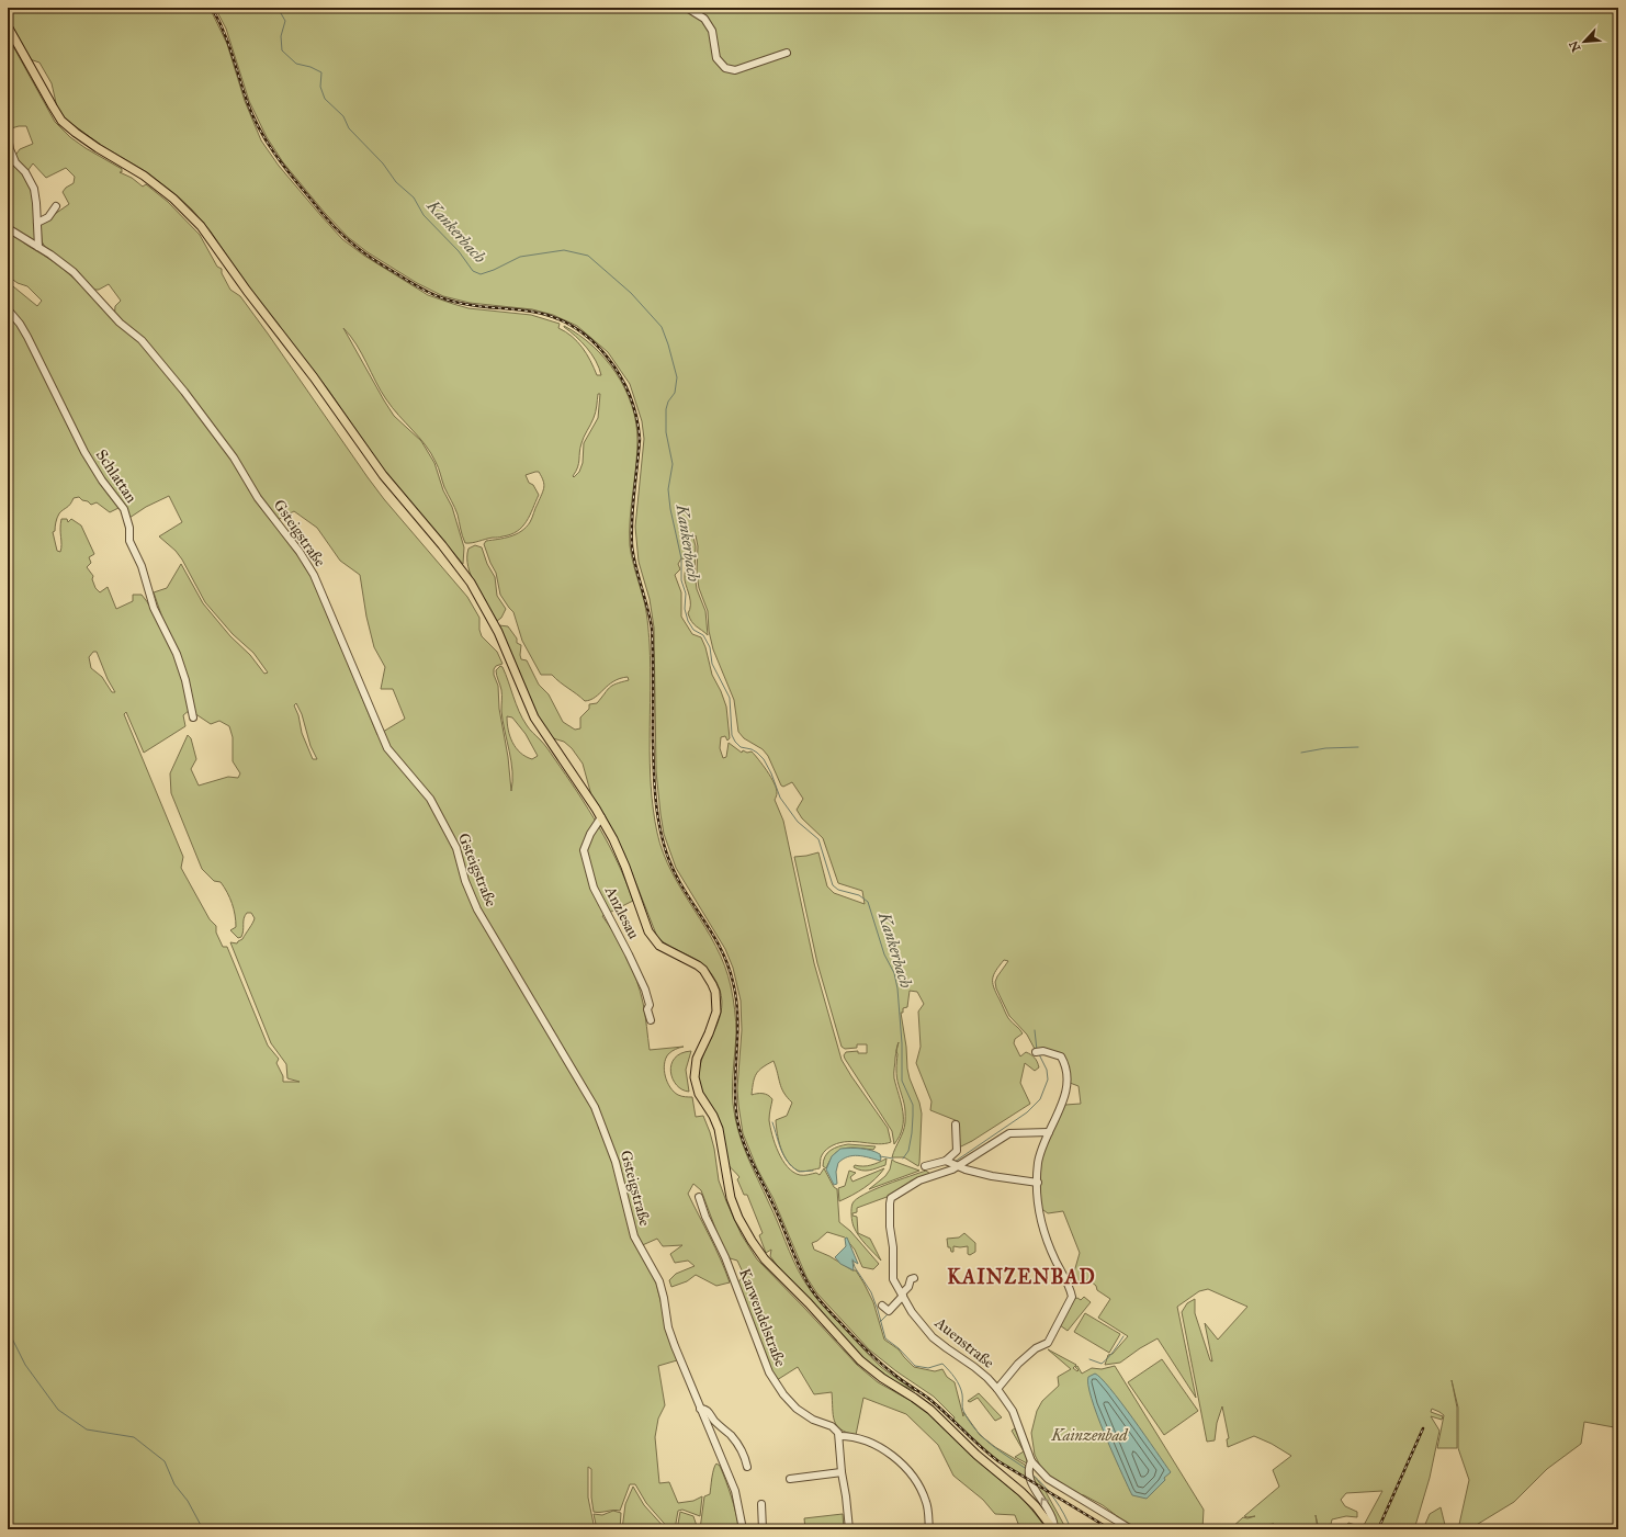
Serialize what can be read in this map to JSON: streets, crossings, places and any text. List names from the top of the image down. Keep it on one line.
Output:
{"streets":{"street":["Schlattan","Gsteigstraße","Anzlesau","Karwendelstraße","Auenstraße"]},"districts":["KAINZENBAD"],"water":["Kankerbach"],"parks":["Kainzenbad"],"north":"bottom left"}
